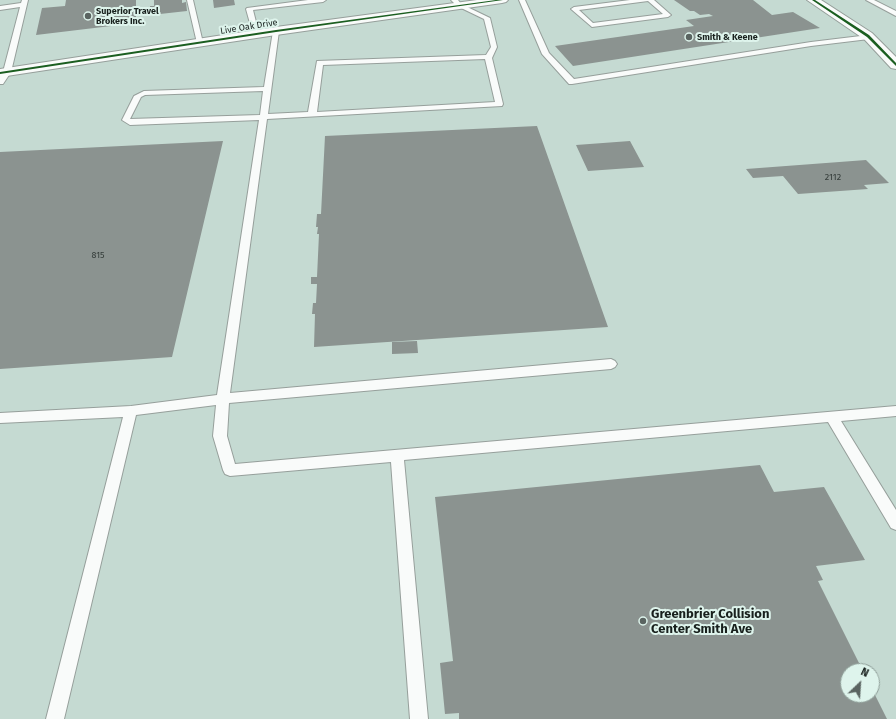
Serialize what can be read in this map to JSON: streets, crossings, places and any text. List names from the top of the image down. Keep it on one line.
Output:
{"streets":{"street":["Live Oak Drive"]},"places":["Superior Travel Brokers Inc.","Smith & Keene","Greenbrier Collision Center Smith Ave"],"house_numbers":["2112","815"],"north":"top right"}
